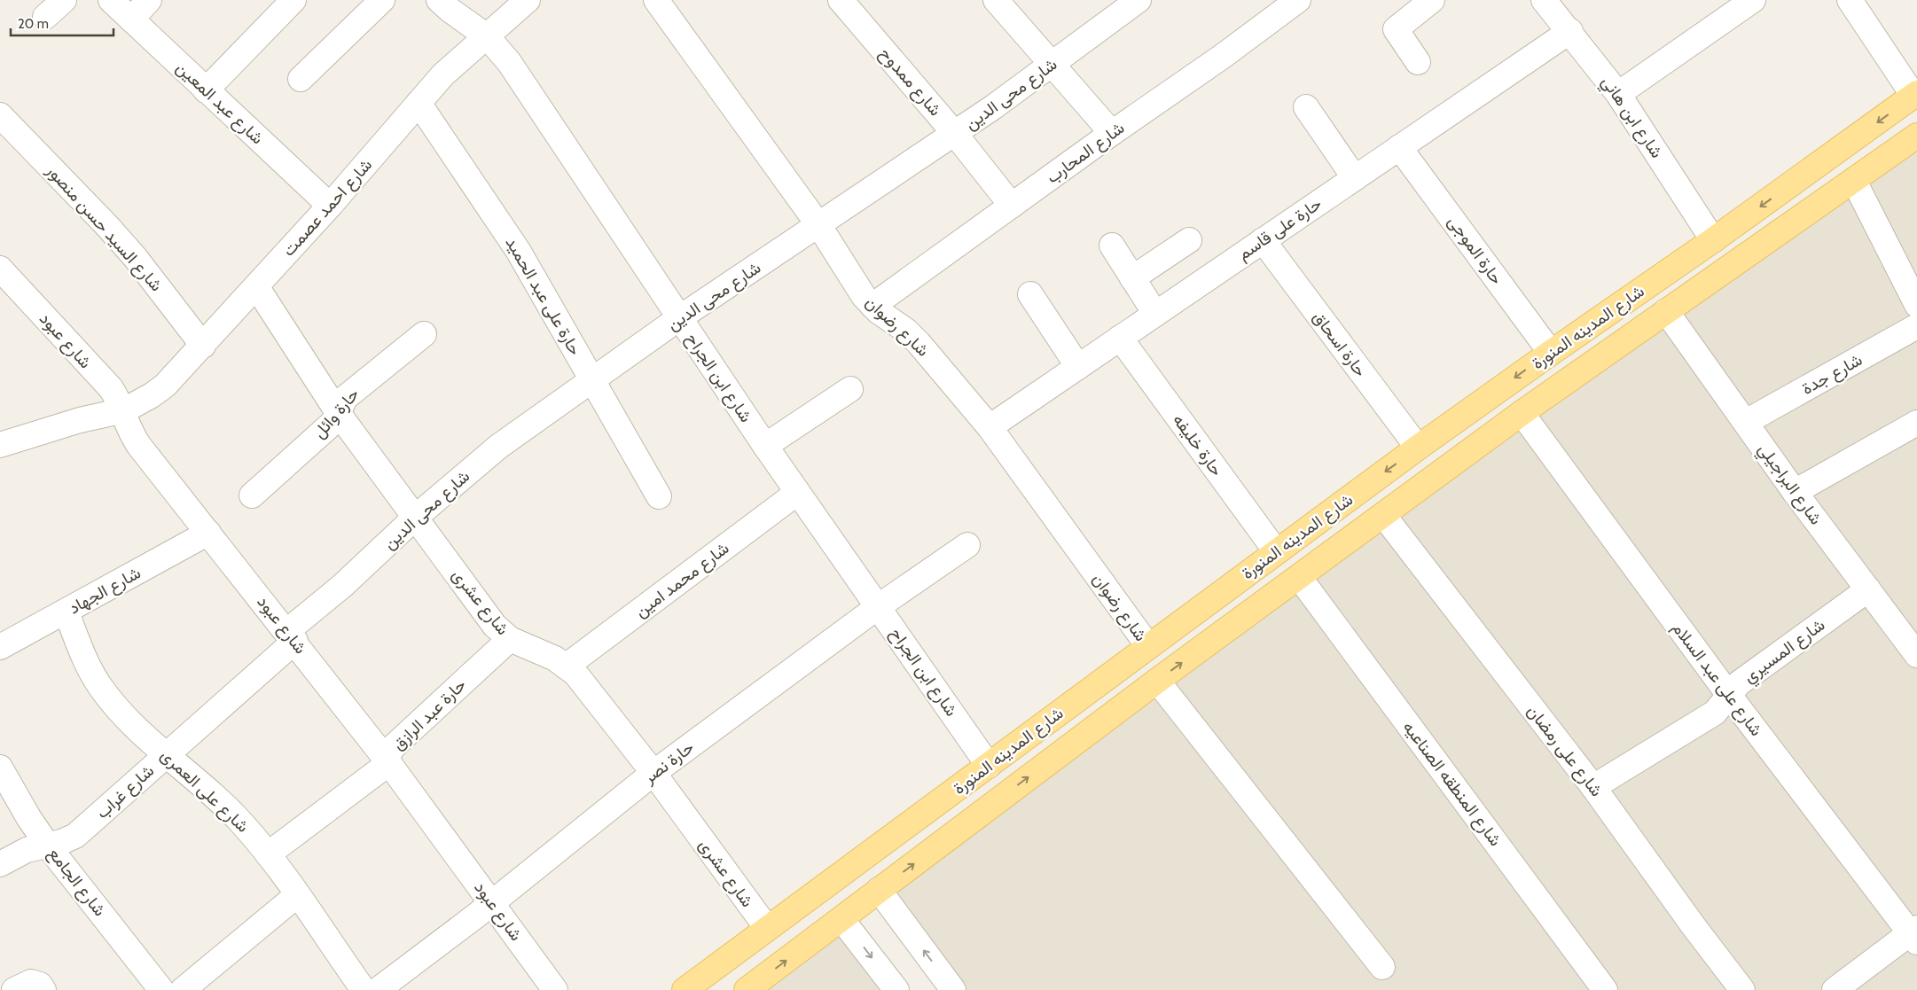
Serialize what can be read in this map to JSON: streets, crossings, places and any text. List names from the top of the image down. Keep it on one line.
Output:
{"streets":{"main road":["شارع المدينه المنورة"],"street":["شارع ممدوح","شارع محى الدين","شارع عبد المعين","شارع ابن هاني","شارع المحارب","شارع احمد عصمت","شارع السيد حسن منصور","حارة على قاسم","حارة الموجى","حارة على عبد الحميد","شارع رضوان","شارع عبود","حارة اسحاق","شارع جدة","شارع ابن الجراح","حارة وائل","حارة خليفه","شارع البراجيلي","شارع محمد امين","شارع الجهاد","شارع عشرى","شارع المسيري","شارع على عبد السلام","حارة عبد الرازق","شارع على رمضان","حارة نصر","شارع المنطقه الصناعيه","شارع على العمرى","شارع غراب","شارع الجامع"]},"crossings":[["شارع ممدوح","شارع محى الدين"],["شارع ممدوح","شارع المحارب"],["شارع محى الدين","حارة على عبد الحميد"],["شارع محى الدين","شارع رضوان"],["شارع محى الدين","شارع عبود"],["شارع محى الدين","شارع ابن الجراح"],["شارع محى الدين","شارع عشرى"],["شارع محى الدين","شارع غراب"],["شارع عبد المعين","شارع احمد عصمت"],["شارع ابن هاني","حارة على قاسم"],["شارع ابن هاني","شارع المدينه المنورة"],["شارع المحارب","شارع رضوان"],["شارع احمد عصمت","شارع السيد حسن منصور"],["شارع احمد عصمت","حارة على عبد الحميد"],["شارع احمد عصمت","شارع عبود"],["شارع احمد عصمت","شارع ابن الجراح"],["شارع احمد عصمت","شارع عشرى"],["حارة على قاسم","حارة الموجى"],["حارة على قاسم","شارع رضوان"],["حارة على قاسم","حارة اسحاق"],["حارة على قاسم","حارة خليفه"],["حارة الموجى","شارع المدينه المنورة"],["شارع رضوان","شارع المدينه المنورة"],["شارع المدينه المنورة","حارة اسحاق"],["شارع المدينه المنورة","شارع ابن الجراح"],["شارع المدينه المنورة","حارة خليفه"],["شارع المدينه المنورة","شارع البراجيلي"],["شارع المدينه المنورة","شارع عشرى"],["شارع المدينه المنورة","شارع على عبد السلام"],["شارع المدينه المنورة","شارع على رمضان"],["شارع المدينه المنورة","شارع المنطقه الصناعيه"],["شارع عبود","شارع الجهاد"],["شارع عبود","حارة عبد الرازق"],["شارع عبود","حارة نصر"],["شارع عبود","شارع غراب"],["شارع جدة","شارع البراجيلي"],["شارع ابن الجراح","شارع محمد امين"],["شارع ابن الجراح","حارة نصر"],["حارة وائل","شارع عشرى"],["شارع البراجيلي","شارع المسيري"],["شارع محمد امين","شارع عشرى"],["شارع الجهاد","شارع على العمرى"],["شارع عشرى","حارة عبد الرازق"],["شارع عشرى","حارة نصر"],["شارع المسيري","شارع على عبد السلام"],["شارع المسيري","شارع على رمضان"],["حارة عبد الرازق","شارع على العمرى"],["شارع على العمرى","شارع غراب"],["شارع غراب","شارع الجامع"]],"scale_bar":"20 m"}
